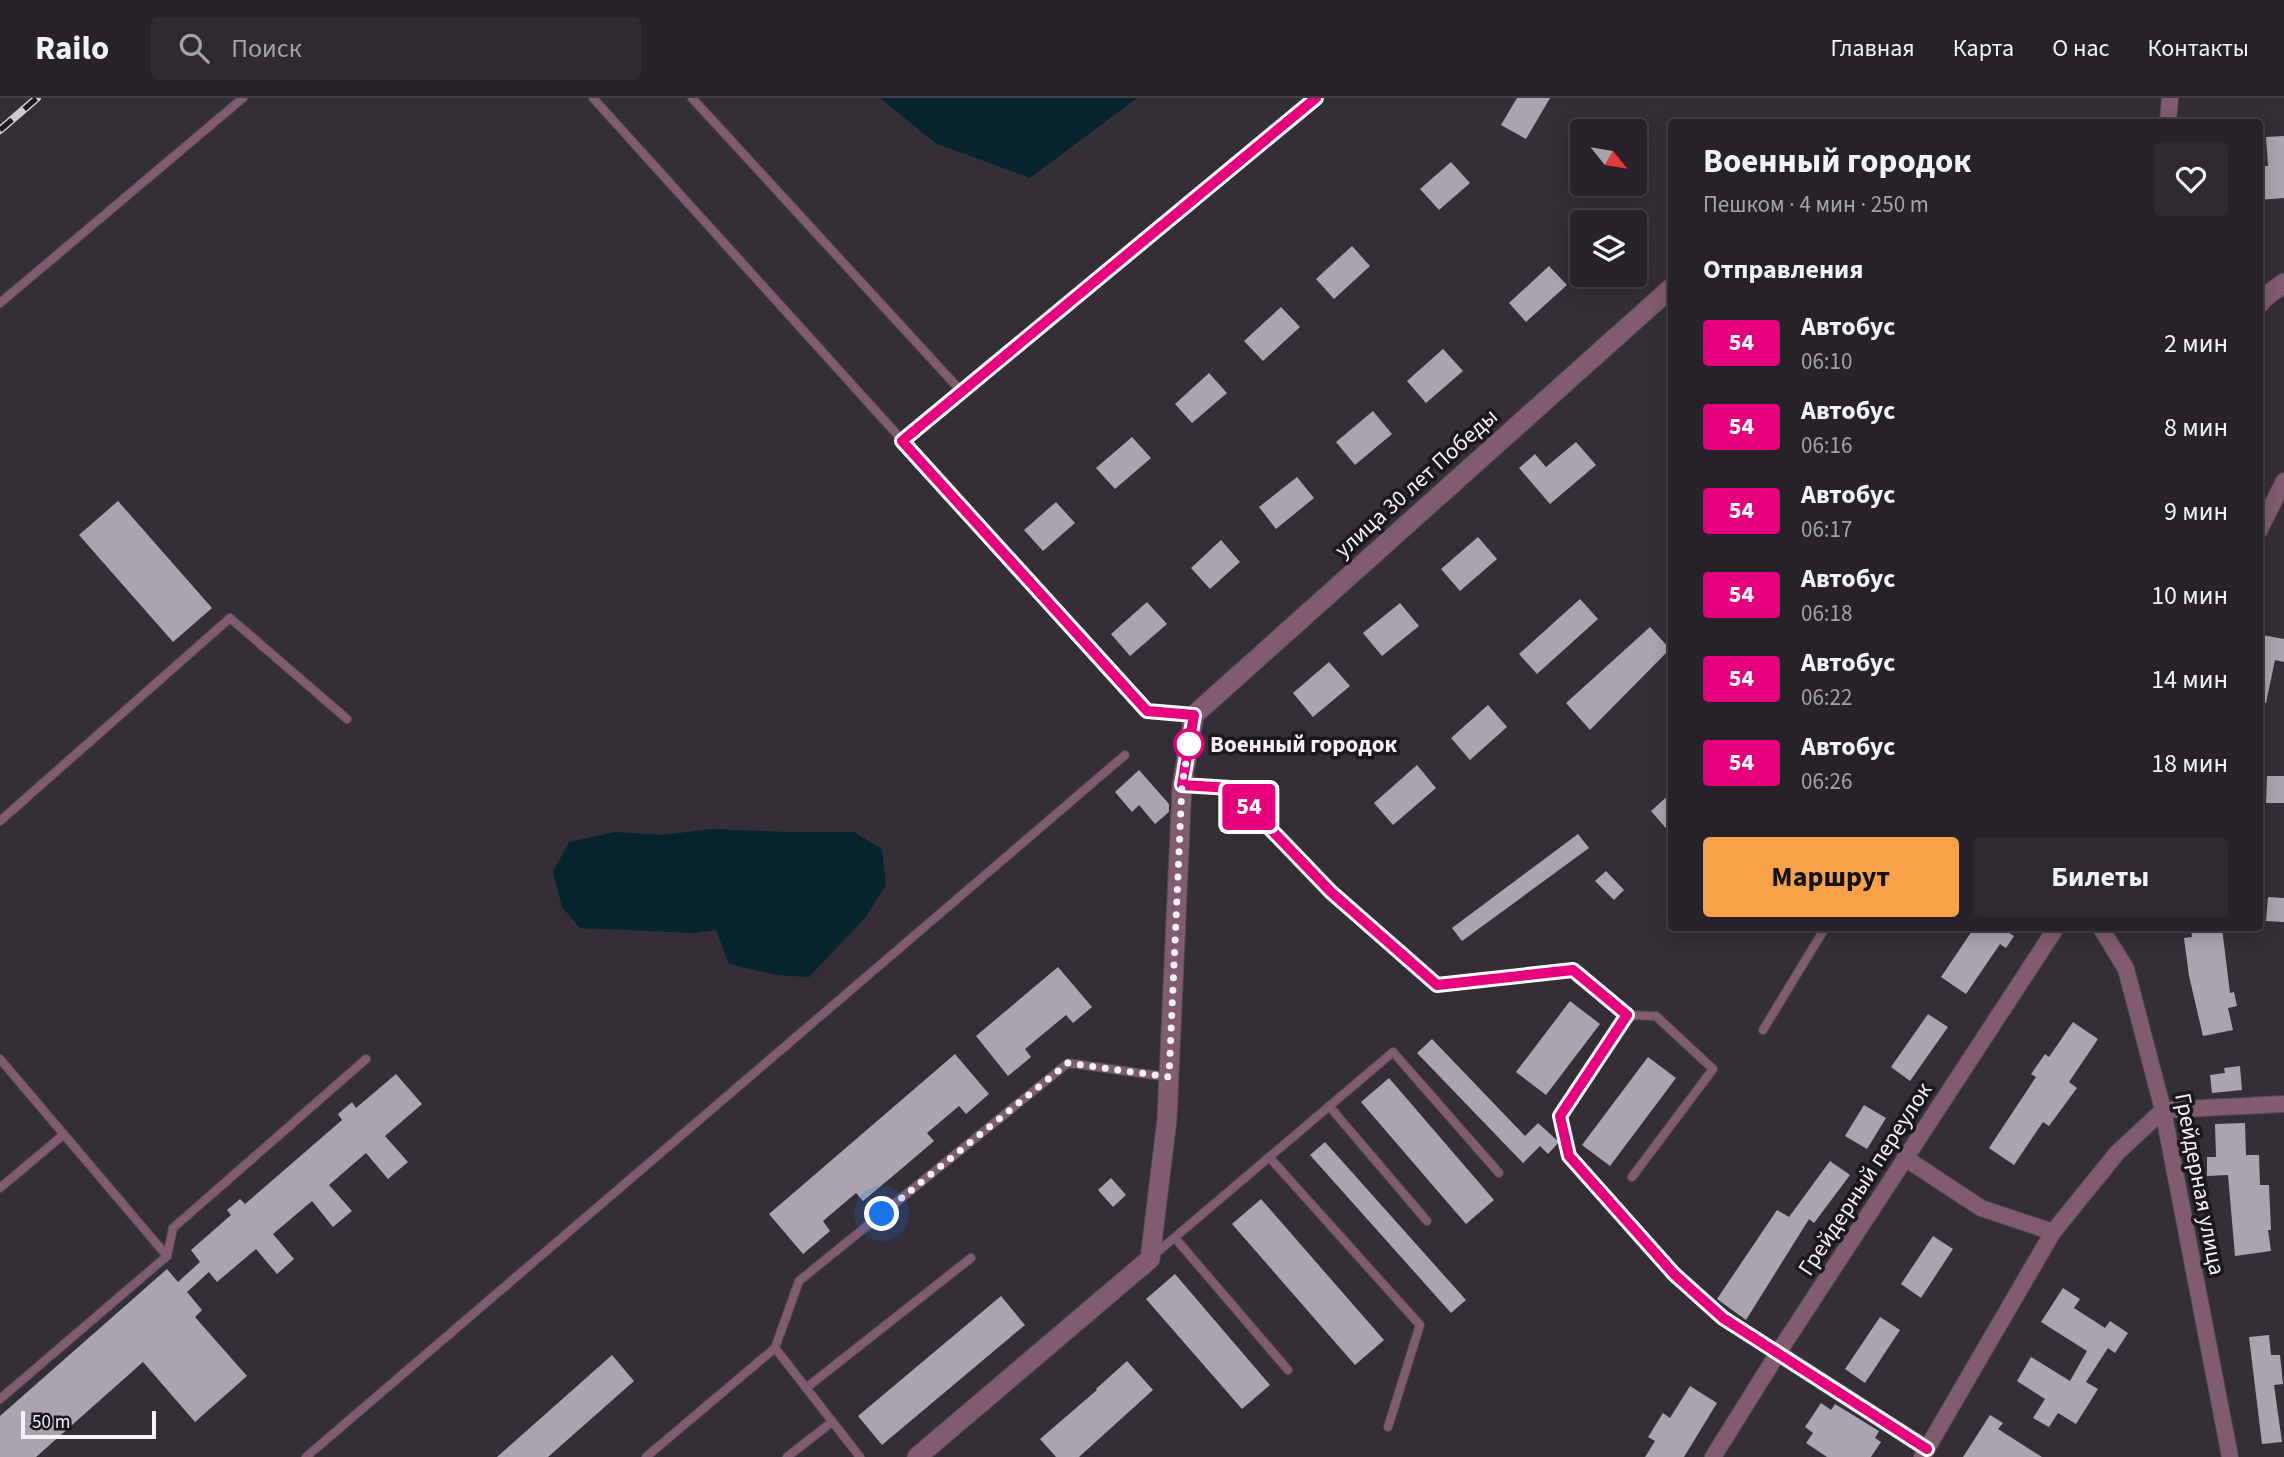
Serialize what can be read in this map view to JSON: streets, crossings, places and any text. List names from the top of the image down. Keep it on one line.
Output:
{"streets":{"street":["улица 30 лет Победы","Грейдерный переулок","Грейдерная улица"]},"places":["Военный городок"],"lines":["bus line 54"],"scale_bar":"50 m","north":"bottom right","page":{"header":"Railo","search":"Поиск","nav":["Главная","Карта","О нас","Контакты"],"on_map":"54","heading":[["Военный городок","Пешком · 4 мин · 250 m"],"Отправления"],"list":[{"mark":"54","name":"Автобус","note":"06:10","value":"2 мин"},{"mark":"54","name":"Автобус","note":"06:16","value":"8 мин"},{"mark":"54","name":"Автобус","note":"06:17","value":"9 мин"},{"mark":"54","name":"Автобус","note":"06:18","value":"10 мин"},{"mark":"54","name":"Автобус","note":"06:22","value":"14 мин"},{"mark":"54","name":"Автобус","note":"06:26","value":"18 мин"}],"buttons":["Маршрут","Билеты"],"scale":"50 m"}}
